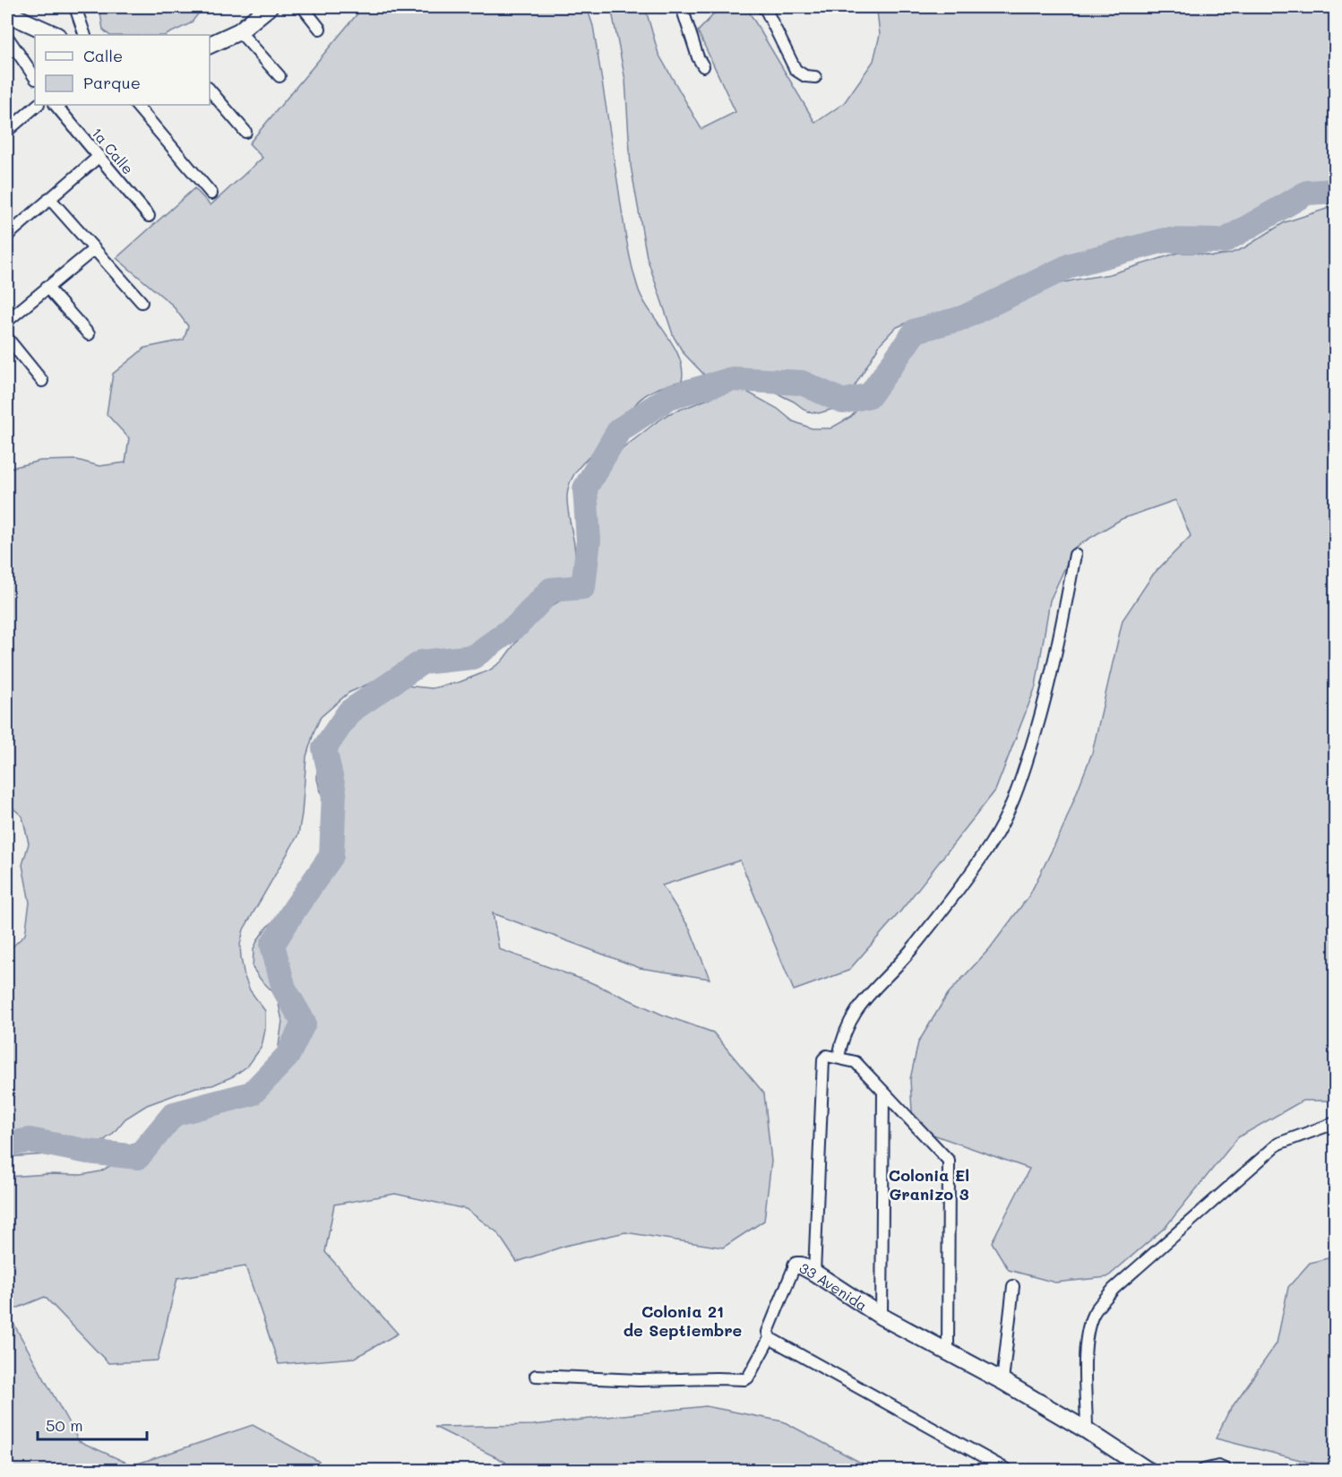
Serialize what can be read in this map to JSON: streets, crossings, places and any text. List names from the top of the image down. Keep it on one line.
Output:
{"streets":{"street":["1a Calle","33 Avenida"]},"districts":["Colonia El Granizo 3","Colonia 21 de Septiembre"],"legend":["Calle","Parque"],"scale_bar":"50 m"}
